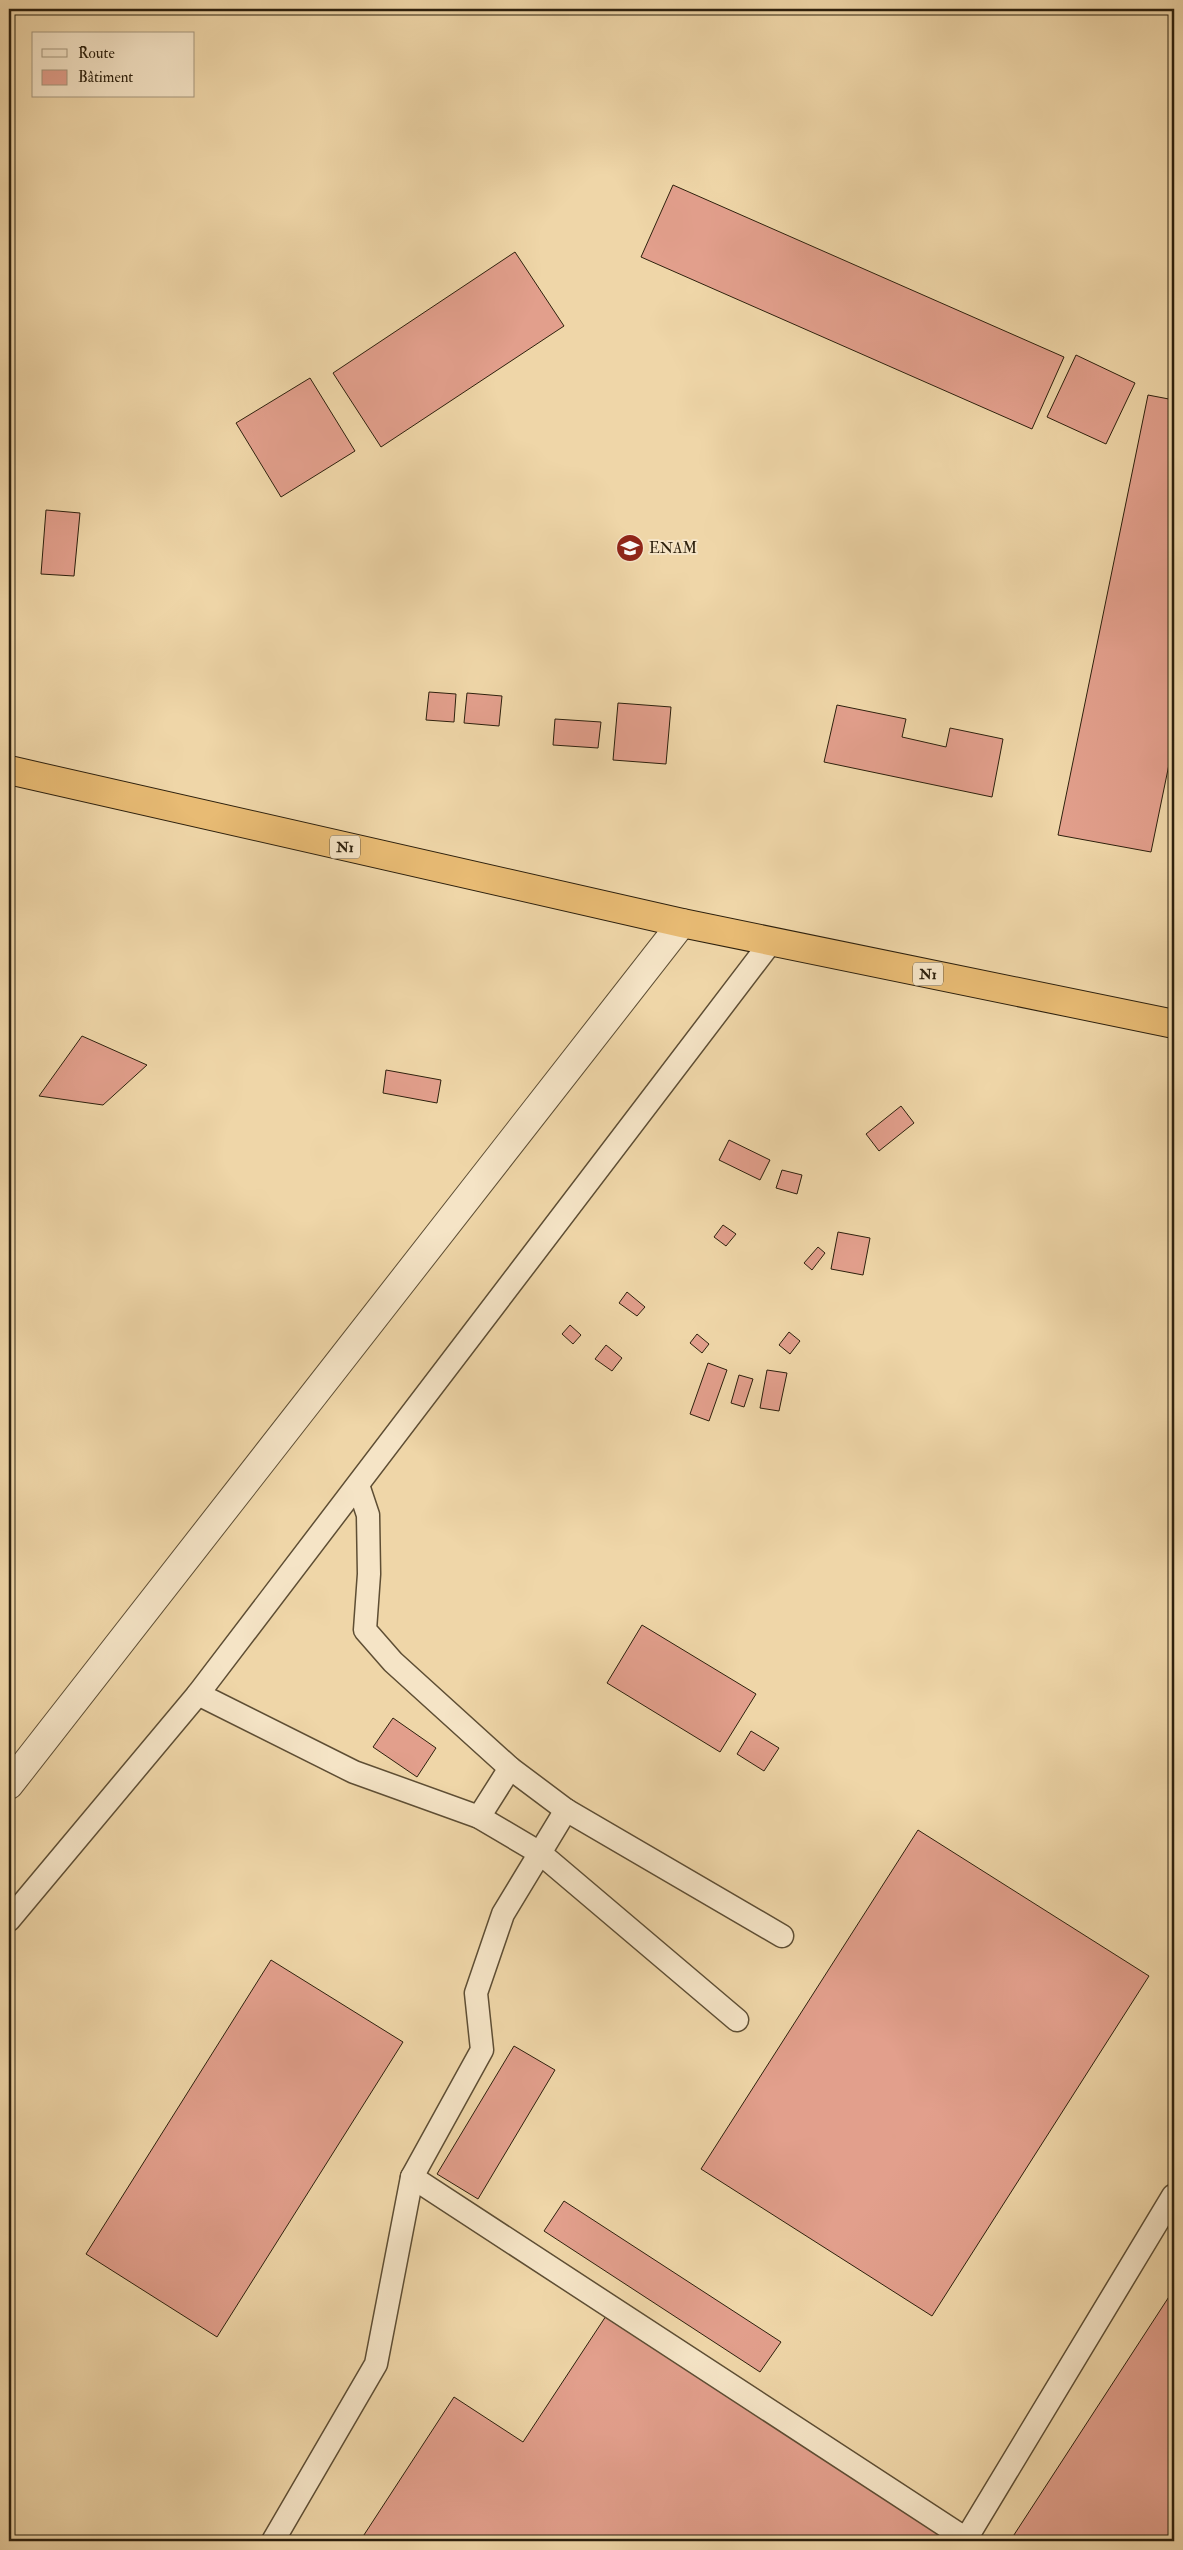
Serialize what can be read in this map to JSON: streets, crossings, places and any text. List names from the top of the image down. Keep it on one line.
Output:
{"streets":{"highway":["N1"]},"places":{"school or university":["ENAM"]},"legend":["Route","Bâtiment"]}
